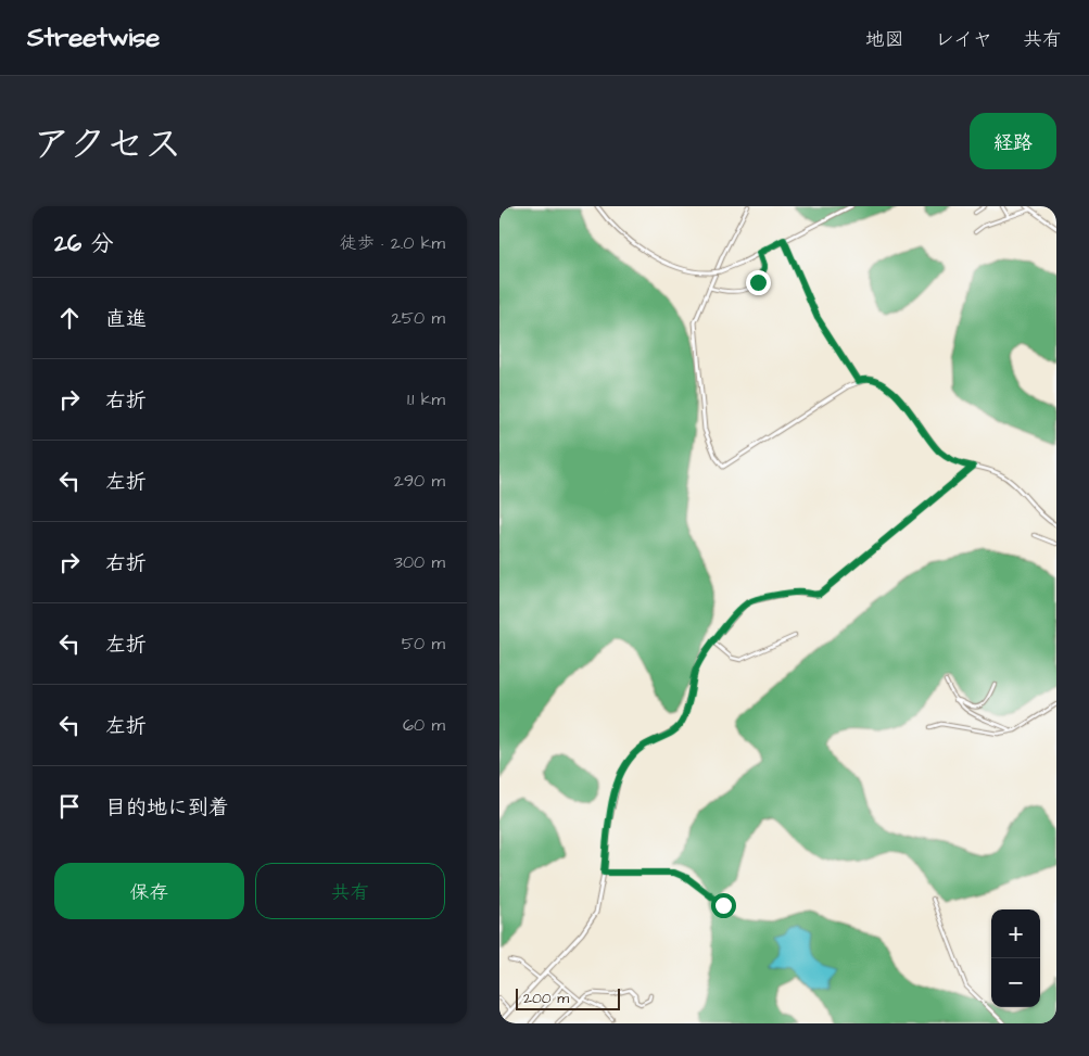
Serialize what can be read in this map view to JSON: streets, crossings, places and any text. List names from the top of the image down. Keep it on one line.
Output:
{"scale_bar":"200 m","page":{"header":"Streetwise","nav":["地図","レイヤ","共有"],"title":"アクセス","buttons":["経路",["保存","共有"]],"heading":["26 分","徒歩 · 2.0 km"],"list":[["直進","250 m"],["右折","1.1 km"],["左折","290 m"],["右折","300 m"],["左折","50 m"],["左折","60 m"],"目的地に到着"],"map_buttons":["+","−"],"scale":"200 m"}}
